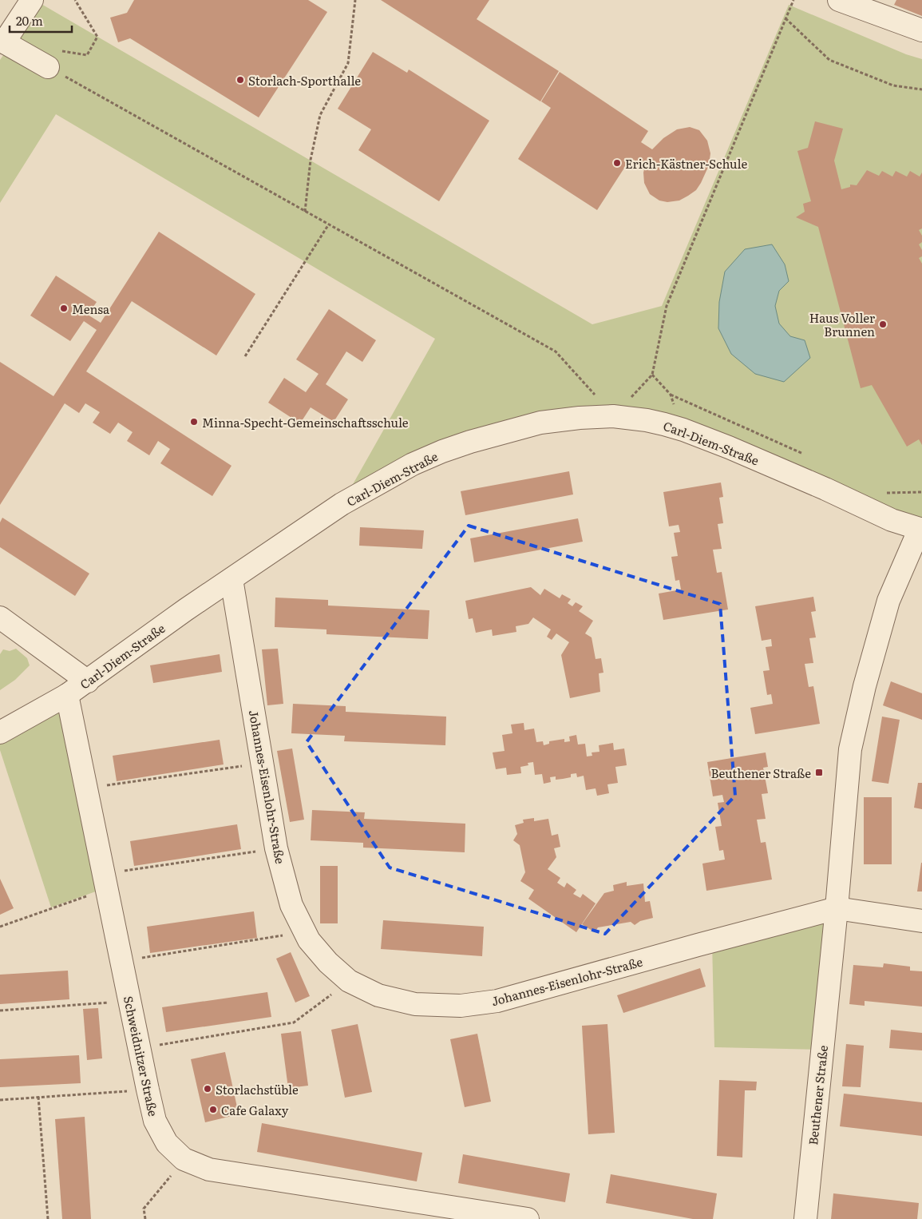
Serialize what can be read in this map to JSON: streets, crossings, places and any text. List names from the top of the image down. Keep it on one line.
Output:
{"streets":{"street":["Carl-Diem-Straße","Johannes-Eisenlohr-Straße","Schweidnitzer Straße","Beuthener Straße"]},"crossings":[["Carl-Diem-Straße","Johannes-Eisenlohr-Straße"],["Carl-Diem-Straße","Schweidnitzer Straße"],["Carl-Diem-Straße","Beuthener Straße"],["Johannes-Eisenlohr-Straße","Beuthener Straße"]],"places":{"other":["Storlach-Sporthalle","Erich-Kästner-Schule","Mensa","Haus Voller Brunnen","Minna-Specht-Gemeinschaftsschule","Storlachstüble","Cafe Galaxy"],"transit":["Beuthener Straße"]},"scale_bar":"20 m"}
